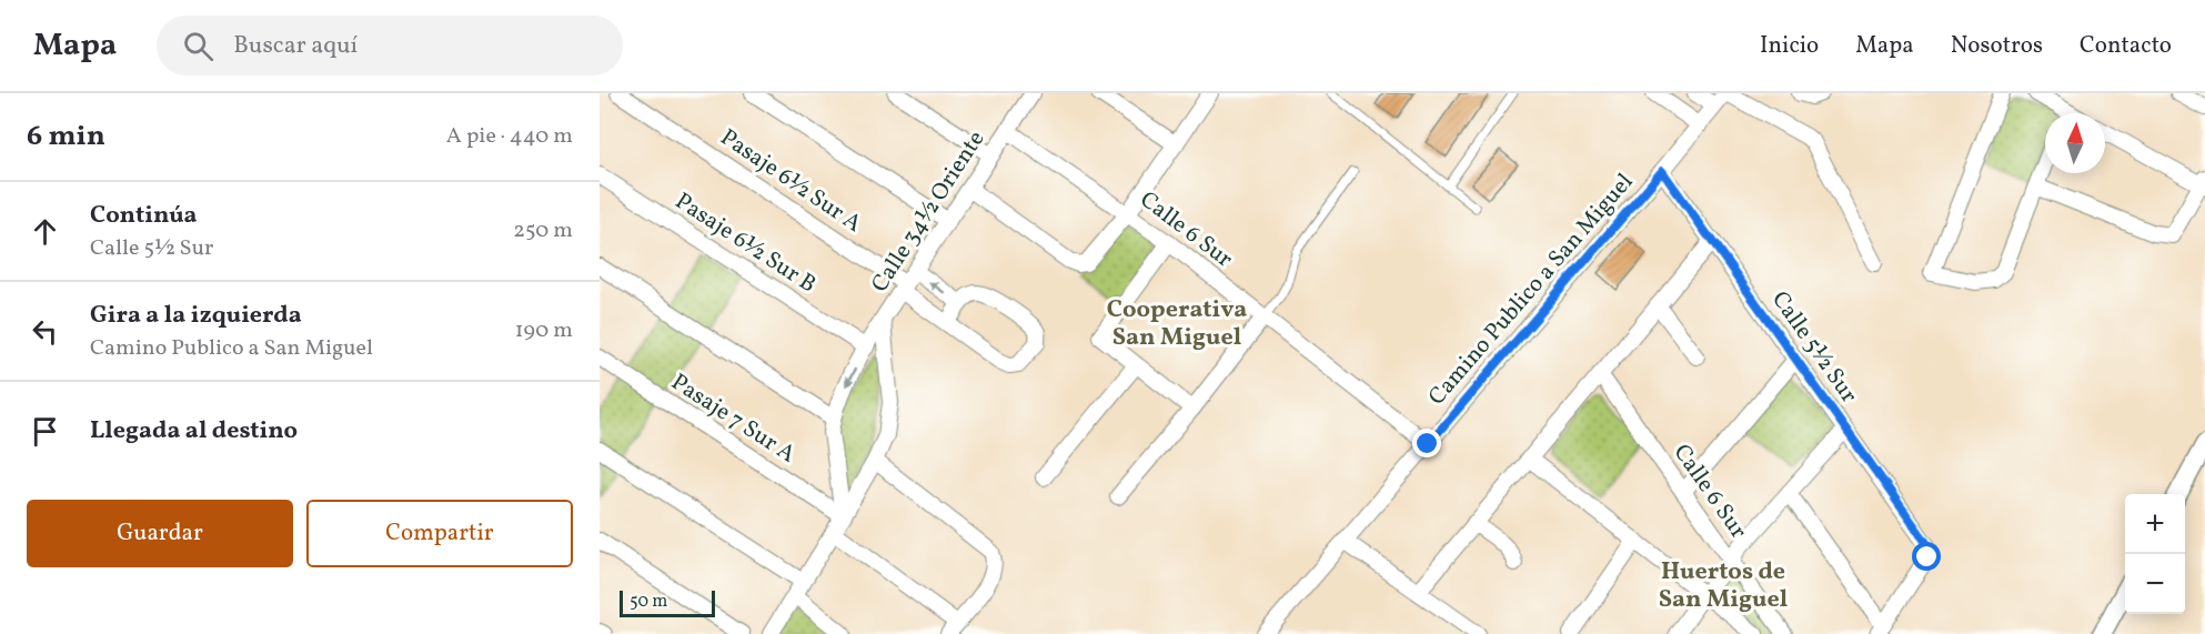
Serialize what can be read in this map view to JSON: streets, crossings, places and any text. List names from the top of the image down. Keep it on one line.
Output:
{"streets":{"street":["Pasaje 6½ Sur A","Calle 34½ Oriente","Calle 6 Sur","Pasaje 6½ Sur B","Camino Publico a San Miguel","Calle 5½ Sur","Pasaje 7 Sur A"]},"crossings":[["Pasaje 6½ Sur A","Calle 34½ Oriente"],["Calle 34½ Oriente","Calle 6 Sur"],["Calle 34½ Oriente","Pasaje 6½ Sur B"],["Calle 34½ Oriente","Pasaje 7 Sur A"],["Calle 6 Sur","Camino Publico a San Miguel"],["Camino Publico a San Miguel","Calle 5½ Sur"]],"districts":["Cooperativa San Miguel","Huertos de San Miguel"],"scale_bar":"50 m","north":"top","page":{"header":"Mapa","search":"Buscar aquí","nav":["Inicio","Mapa","Nosotros","Contacto"],"heading":["6 min","A pie · 440 m"],"list":[["Continúa","Calle 5½ Sur","250 m"],["Gira a la izquierda","Camino Publico a San Miguel","190 m"],"Llegada al destino"],"buttons":["Guardar","Compartir"],"map_buttons":["+","−"],"scale":"50 m"}}
